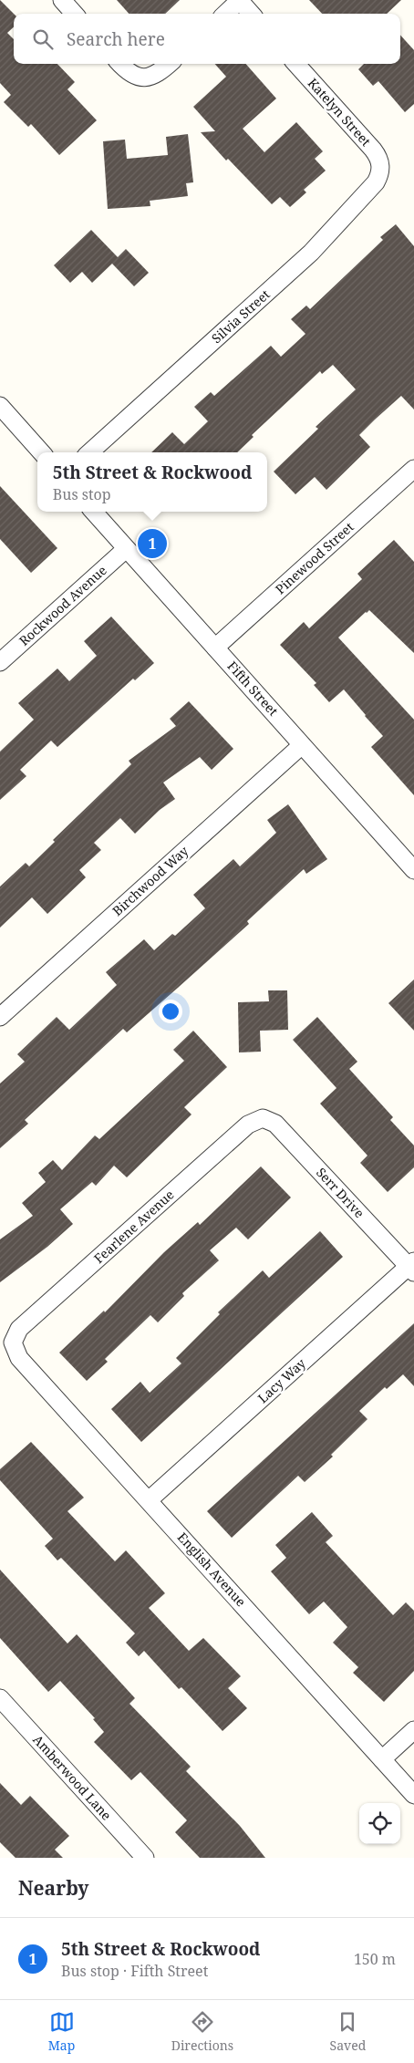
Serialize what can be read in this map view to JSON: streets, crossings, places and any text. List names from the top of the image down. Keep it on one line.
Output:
{"streets":{"street":["Katelyn Street","Silvia Street","Pinewood Street","Rockwood Avenue","Fifth Street","Birchwood Way","Serr Drive","Fearlene Avenue","Lacy Way","English Avenue","Amberwood Lane"]},"crossings":[["Katelyn Street","Silvia Street"],["Pinewood Street","Fifth Street"],["Rockwood Avenue","Fifth Street"],["Fifth Street","Birchwood Way"],["Serr Drive","Fearlene Avenue"],["Serr Drive","Lacy Way"],["Fearlene Avenue","English Avenue"],["Lacy Way","English Avenue"]],"page":{"search":"Search here","popup":["5th Street & Rockwood","Bus stop"],"pins":"1","heading":"Nearby","list":[{"mark":"1","name":"5th Street & Rockwood","note":"Bus stop · Fifth Street","value":"150 m"}],"nav":["Map","Directions","Saved"]}}
